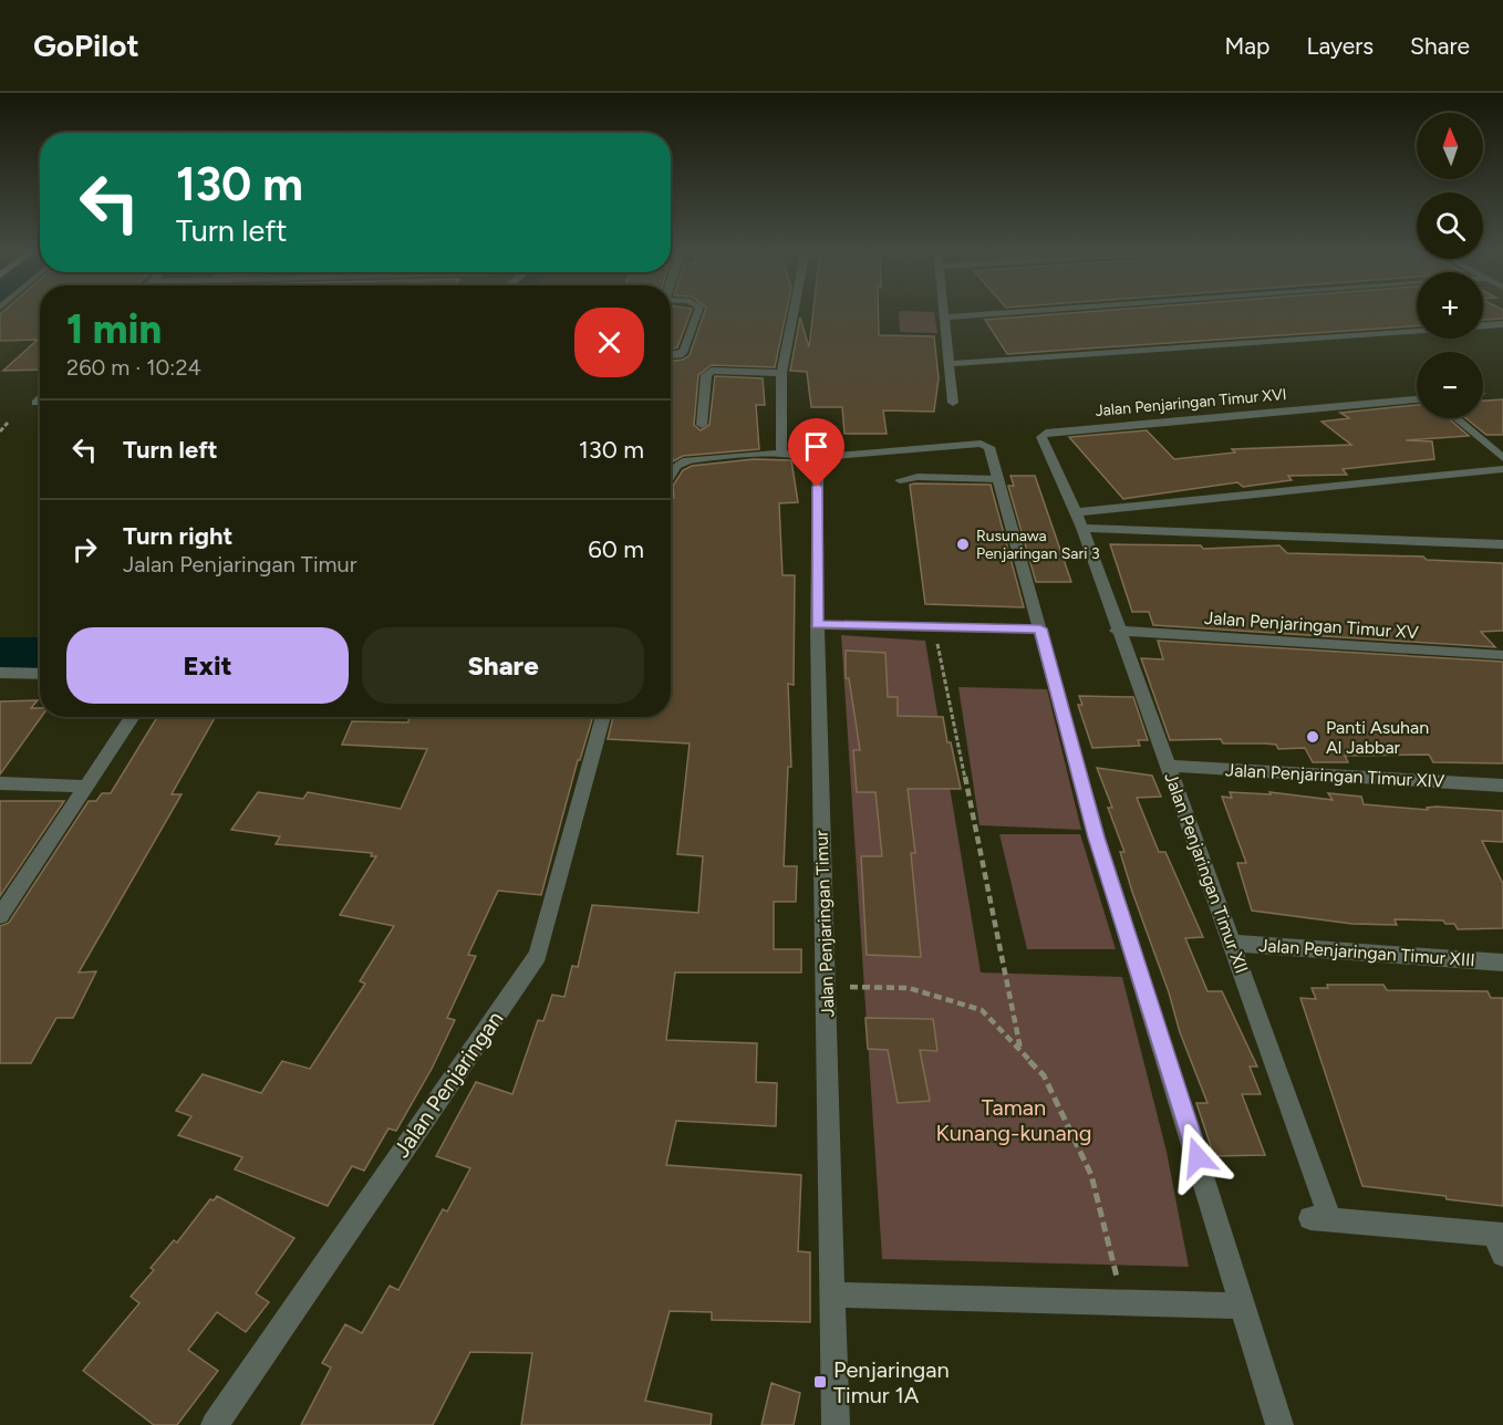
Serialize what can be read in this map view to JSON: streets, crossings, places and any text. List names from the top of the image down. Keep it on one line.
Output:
{"streets":{"street":["Jalan Penjaringan Timur XVI","Jalan Penjaringan Timur XV","Jalan Penjaringan Timur XIV","Jalan Penjaringan Timur XII","Jalan Penjaringan Timur","Jalan Penjaringan Timur XIII","Jalan Penjaringan"]},"crossings":[["Jalan Penjaringan Timur XVI","Jalan Penjaringan Timur XII"],["Jalan Penjaringan Timur XV","Jalan Penjaringan Timur XII"],["Jalan Penjaringan Timur XIV","Jalan Penjaringan Timur XII"],["Jalan Penjaringan Timur XII","Jalan Penjaringan Timur XIII"]],"parks":["Taman Kunang-kunang"],"places":{"other":["Rusunawa Penjaringan Sari 3","Panti Asuhan Al Jabbar"],"transit":["Penjaringan Timur 1A"]},"north":"top","page":{"header":"GoPilot","nav":["Map","Layers","Share"],"map_buttons":["+","−"],"turn":["130 m","Turn left"],"heading":["1 min","260 m · 10:24"],"list":[{"name":"Turn left","value":"130 m"},{"name":"Turn right","note":"Jalan Penjaringan Timur","value":"60 m"}],"buttons":["Exit","Share"]}}
